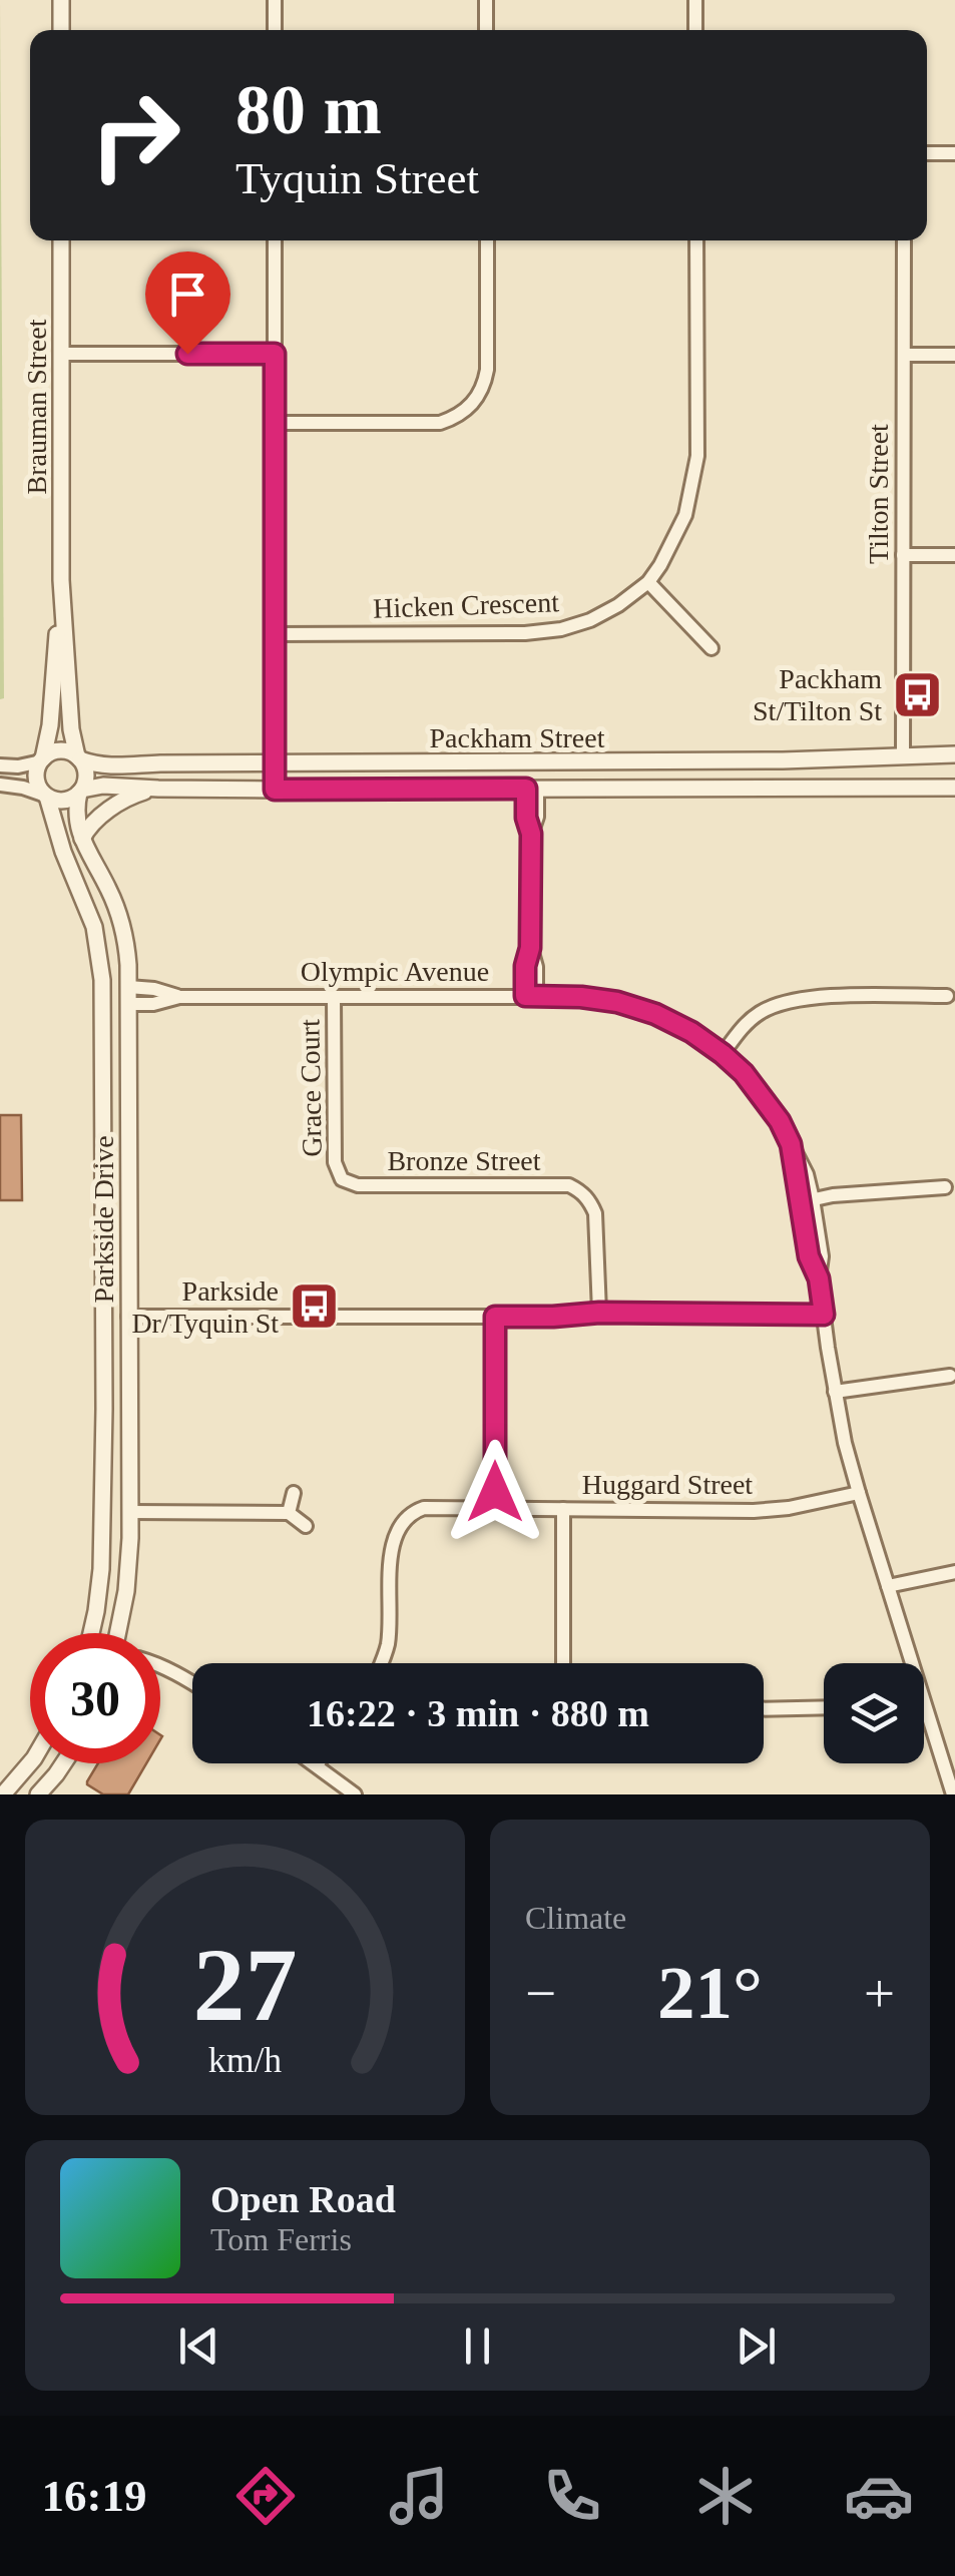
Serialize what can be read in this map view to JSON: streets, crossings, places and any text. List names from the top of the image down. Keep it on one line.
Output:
{"streets":{"street":["Brauman Street","Tilton Street","Hicken Crescent","Packham Street","Olympic Avenue","Grace Court","Bronze Street","Parkside Drive","Huggard Street"]},"crossings":[["Brauman Street","Packham Street"],["Brauman Street","Parkside Drive"],["Tilton Street","Packham Street"],["Packham Street","Parkside Drive"],["Olympic Avenue","Grace Court"],["Olympic Avenue","Parkside Drive"],["Olympic Avenue","Huggard Street"],["Grace Court","Bronze Street"]],"places":{"bus stop":["Packham St/Tilton St","Parkside Dr/Tyquin St"]},"page":{"turn":["80 m","Tyquin Street"],"limit":"30","trip":"16:22 · 3 min · 880 m","tile":"Climate","heat":["−","21°","+"],"song":["Open Road","Tom Ferris"],"tabs":"16:19","gauge":["27","km/h"]}}
